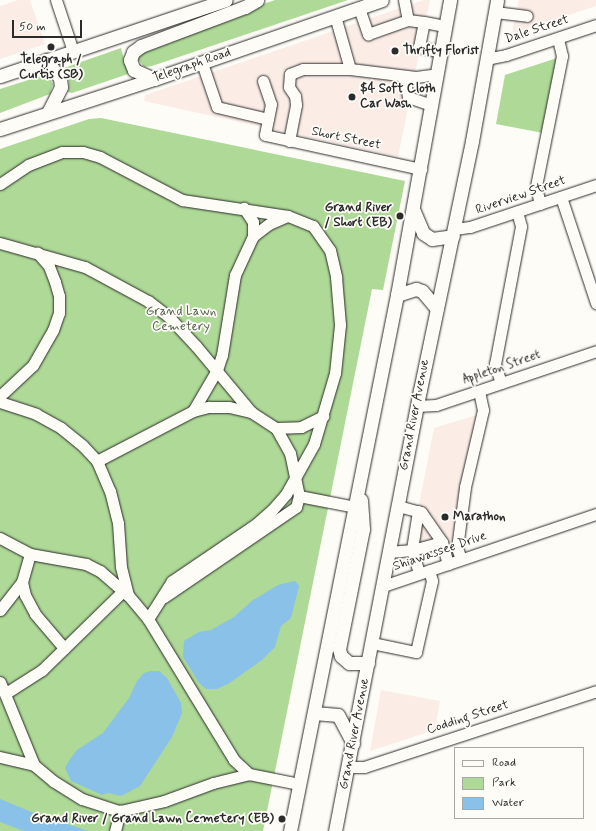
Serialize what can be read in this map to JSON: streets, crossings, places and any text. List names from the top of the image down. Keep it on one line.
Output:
{"streets":{"main road":["Telegraph Road","Grand River Avenue"],"street":["Dale Street","Short Street","Riverview Street","Appleton Street","Shiawassee Drive","Codding Street"]},"crossings":[["Dale Street","Grand River Avenue"],["Riverview Street","Grand River Avenue"],["Appleton Street","Grand River Avenue"],["Grand River Avenue","Shiawassee Drive"],["Grand River Avenue","Codding Street"]],"parks":["Grand Lawn Cemetery"],"places":["Telegraph / Curtis (SB)","Thrifty Florist","$4 Soft Cloth Car Wash","Grand River / Short (EB)","Marathon","Grand River / Grand Lawn Cemetery (EB)"],"legend":["Road","Park","Water"],"scale_bar":"50 m"}
